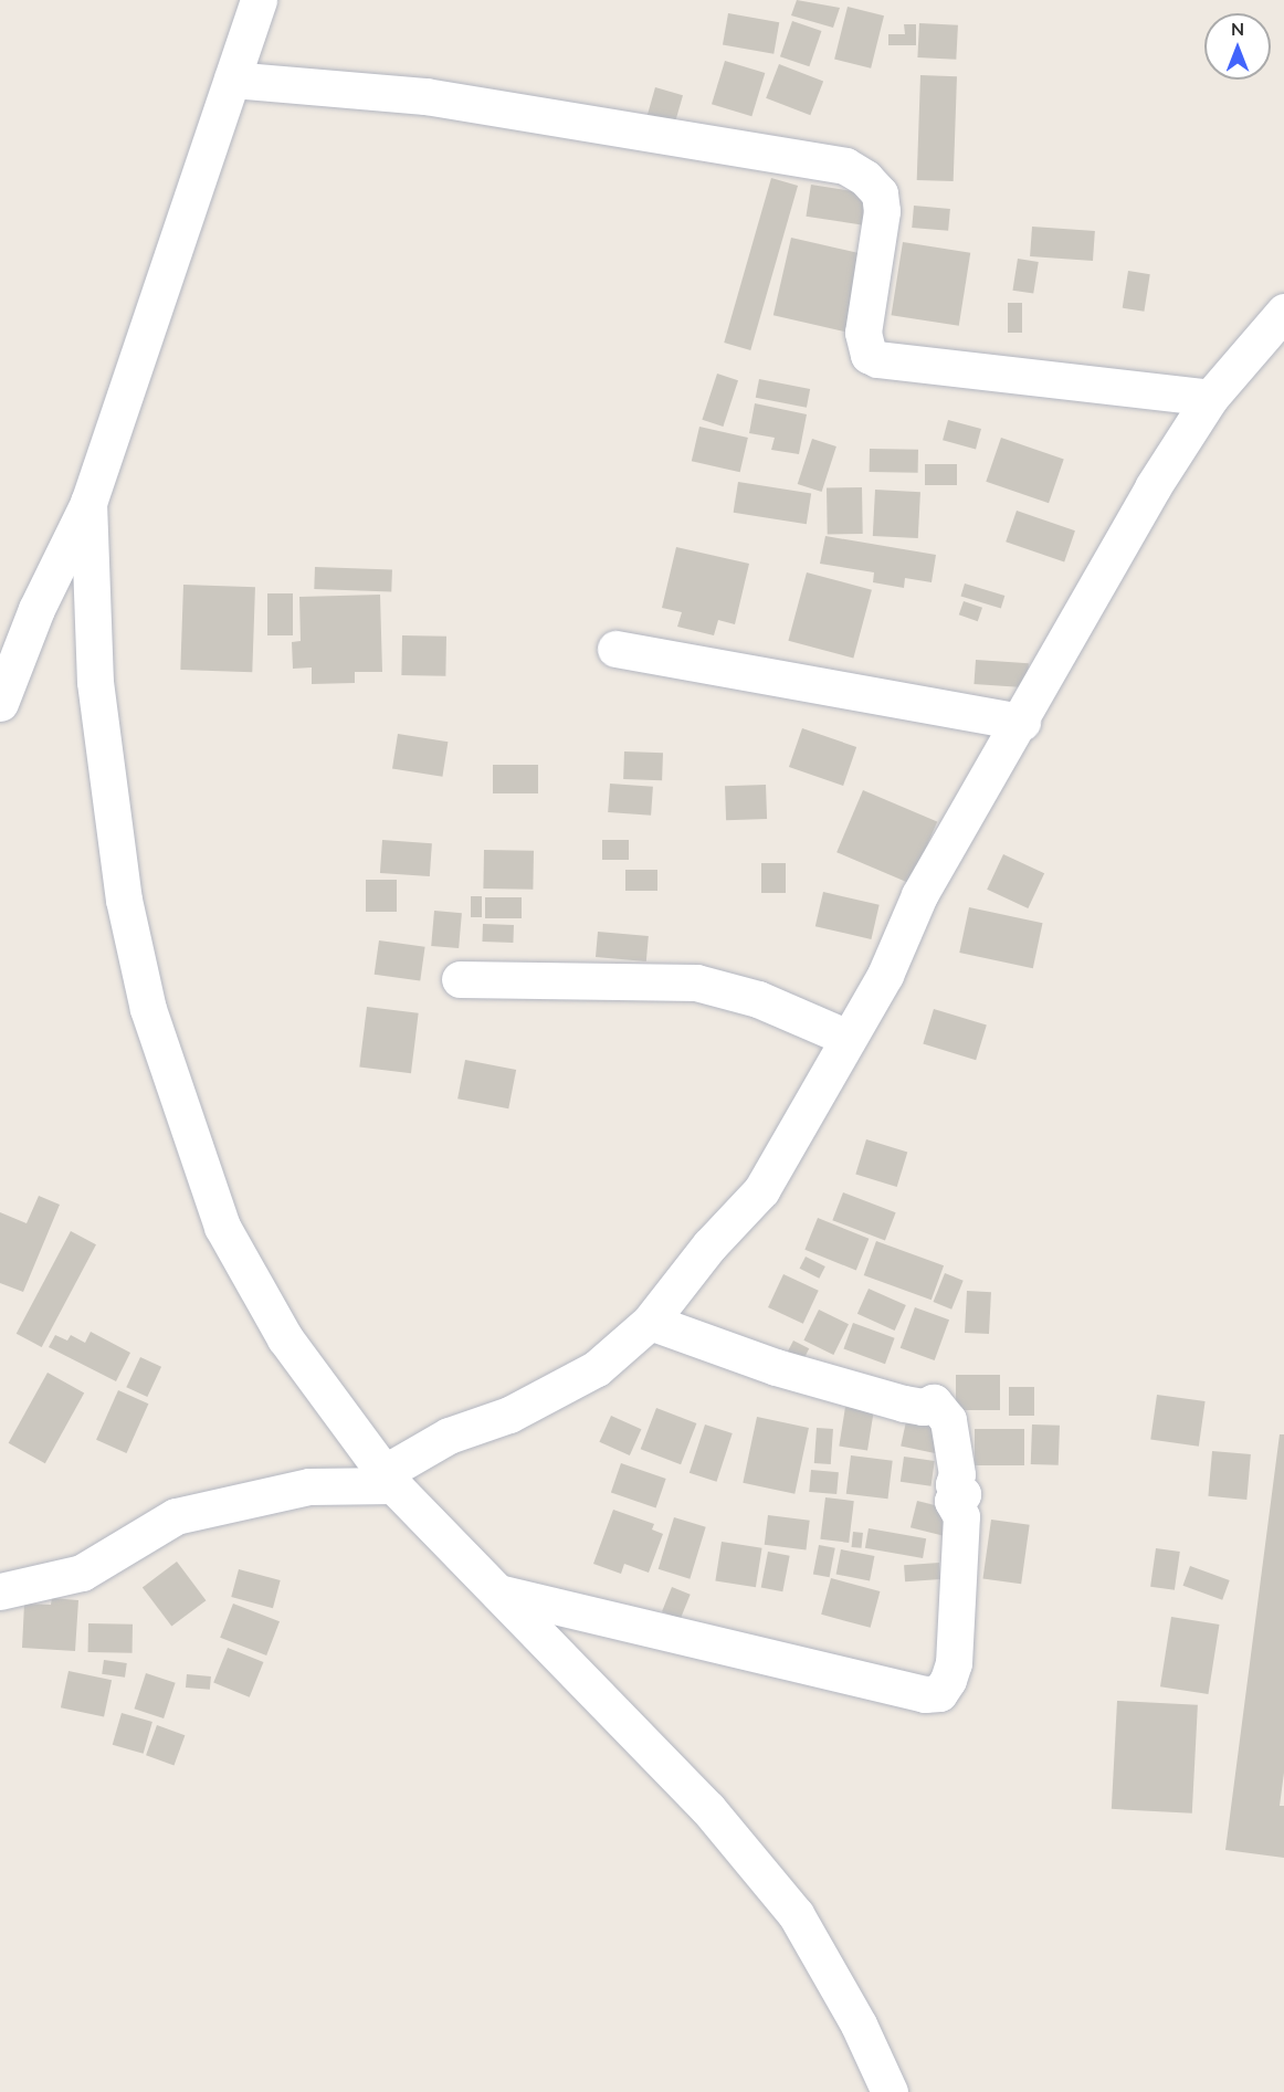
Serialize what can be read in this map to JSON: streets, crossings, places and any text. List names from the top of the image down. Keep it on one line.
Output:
{"north":"top"}
